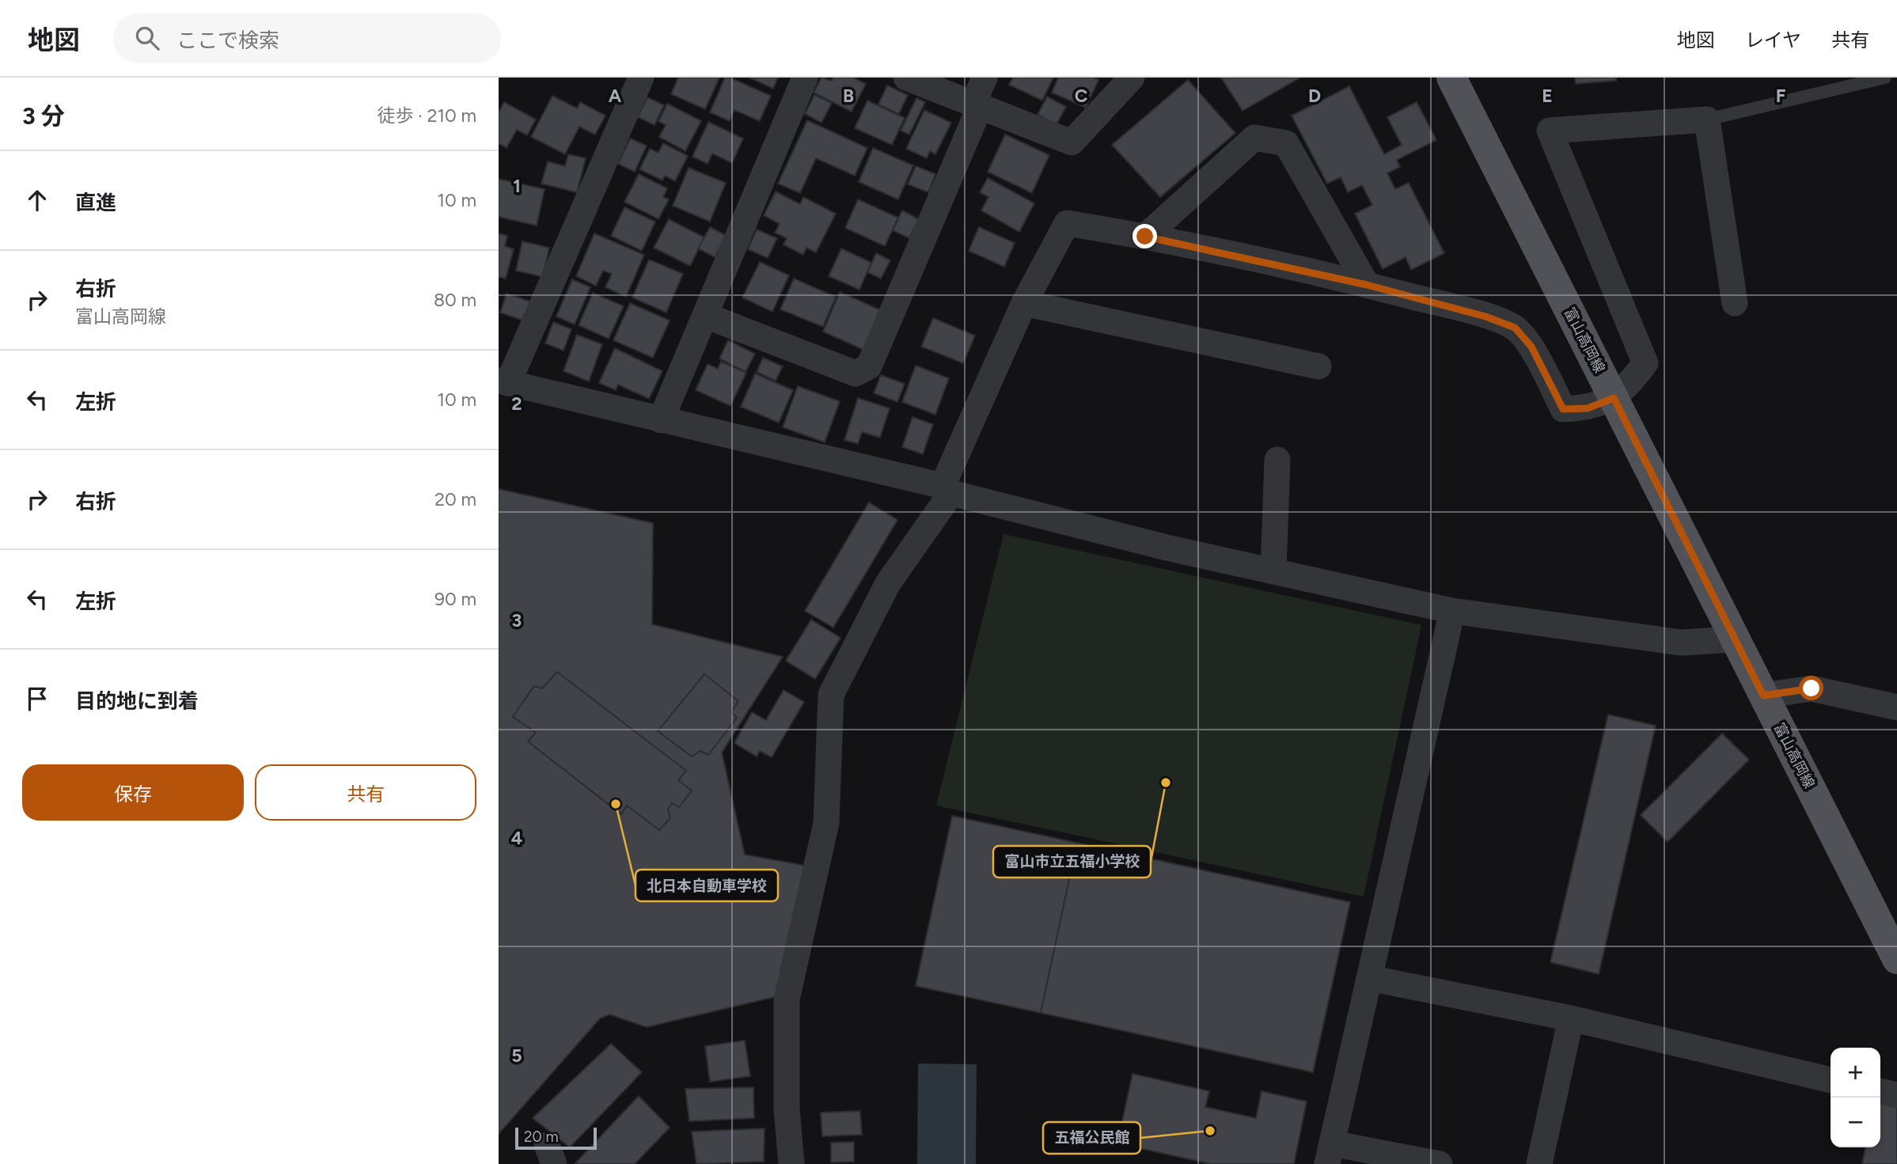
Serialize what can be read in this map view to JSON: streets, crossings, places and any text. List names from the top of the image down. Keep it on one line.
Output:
{"streets":{"main road":["富山高岡線"]},"places":["富山市立五福小学校","北日本自動車学校","五福公民館"],"scale_bar":"20 m","page":{"header":"地図","search":"ここで検索","nav":["地図","レイヤ","共有"],"heading":["3 分","徒歩 · 210 m"],"list":[["直進","10 m"],["右折","富山高岡線","80 m"],["左折","10 m"],["右折","20 m"],["左折","90 m"],"目的地に到着"],"buttons":["保存","共有"],"map_buttons":["+","−"],"scale":"20 m"},"grid":{"columns":["A","B","C","D","E","F"],"rows":["1","2","3","4","5"]}}
